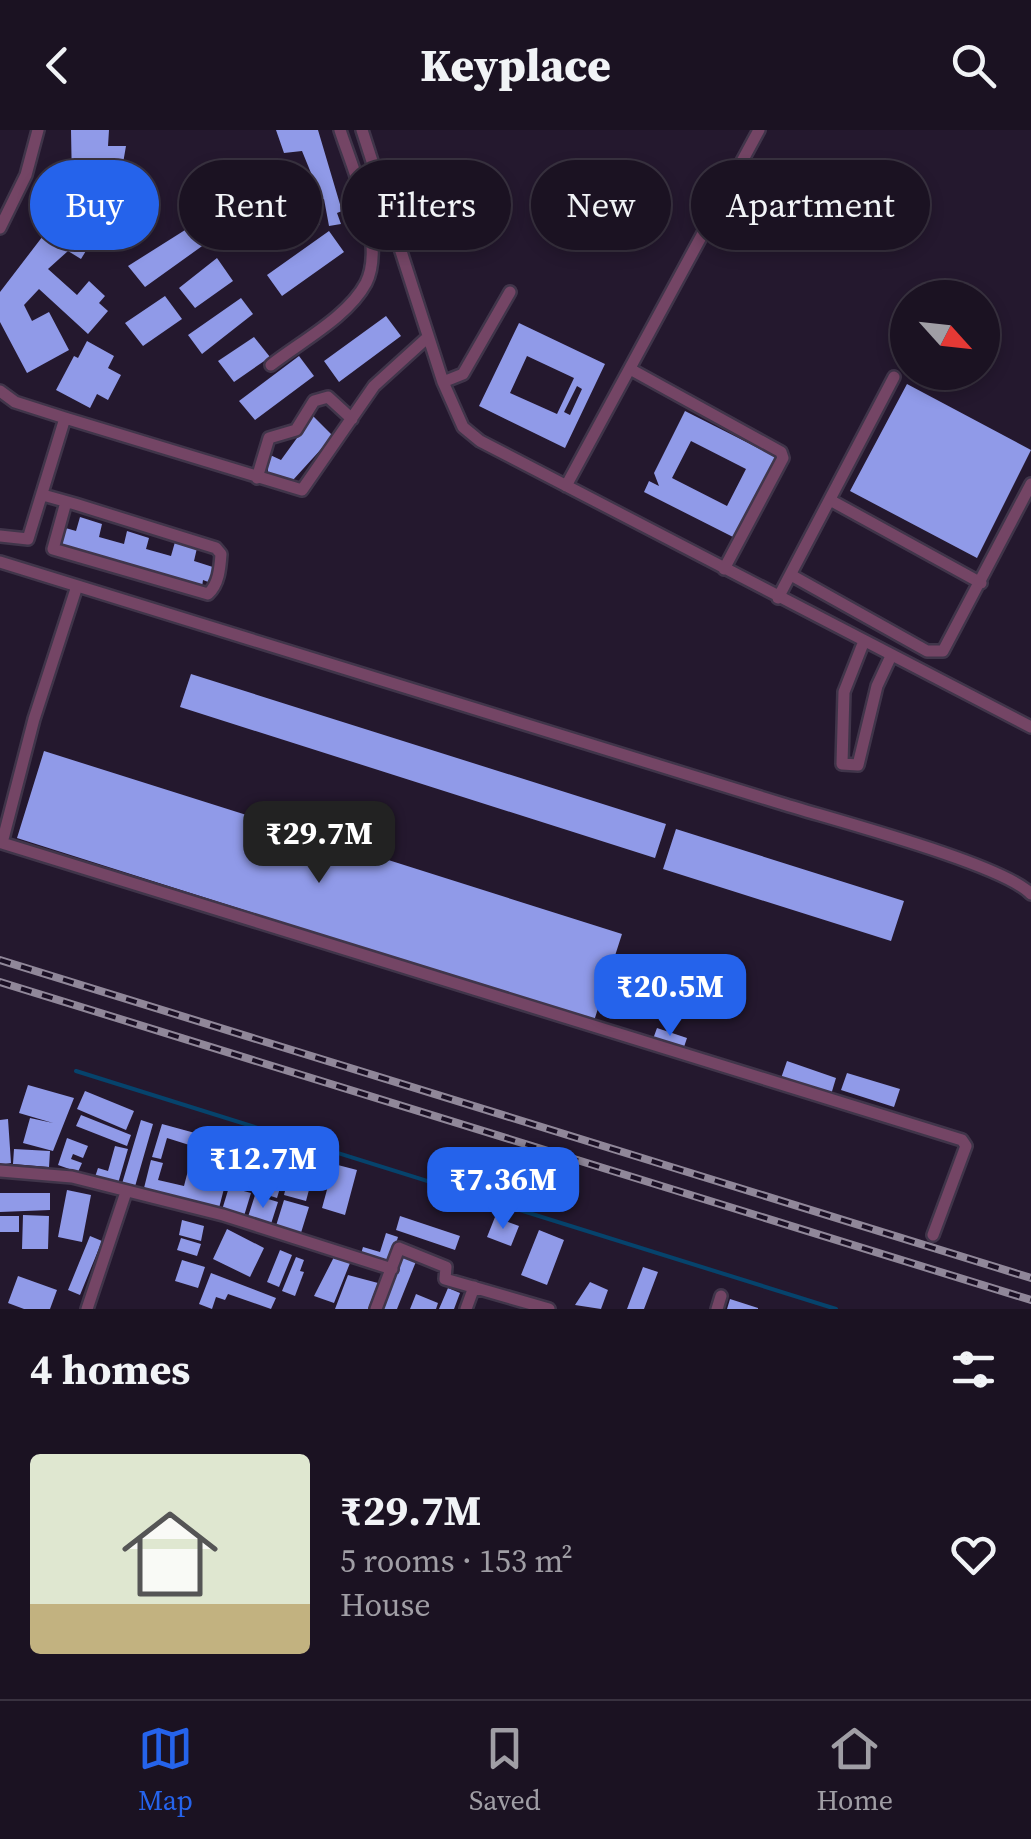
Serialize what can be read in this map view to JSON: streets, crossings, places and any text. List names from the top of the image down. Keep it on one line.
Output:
{"north":"bottom right","page":{"header":"Keyplace","chip":["Buy","Rent","Filters","New","Apartment"],"price":["₹29.7M","₹20.5M","₹12.7M","₹7.36M"],"heading":"4 homes","list":[{"name":"₹29.7M","note":"5 rooms · 153 m² · House"}],"tabs":["Map","Saved","Home"]}}
